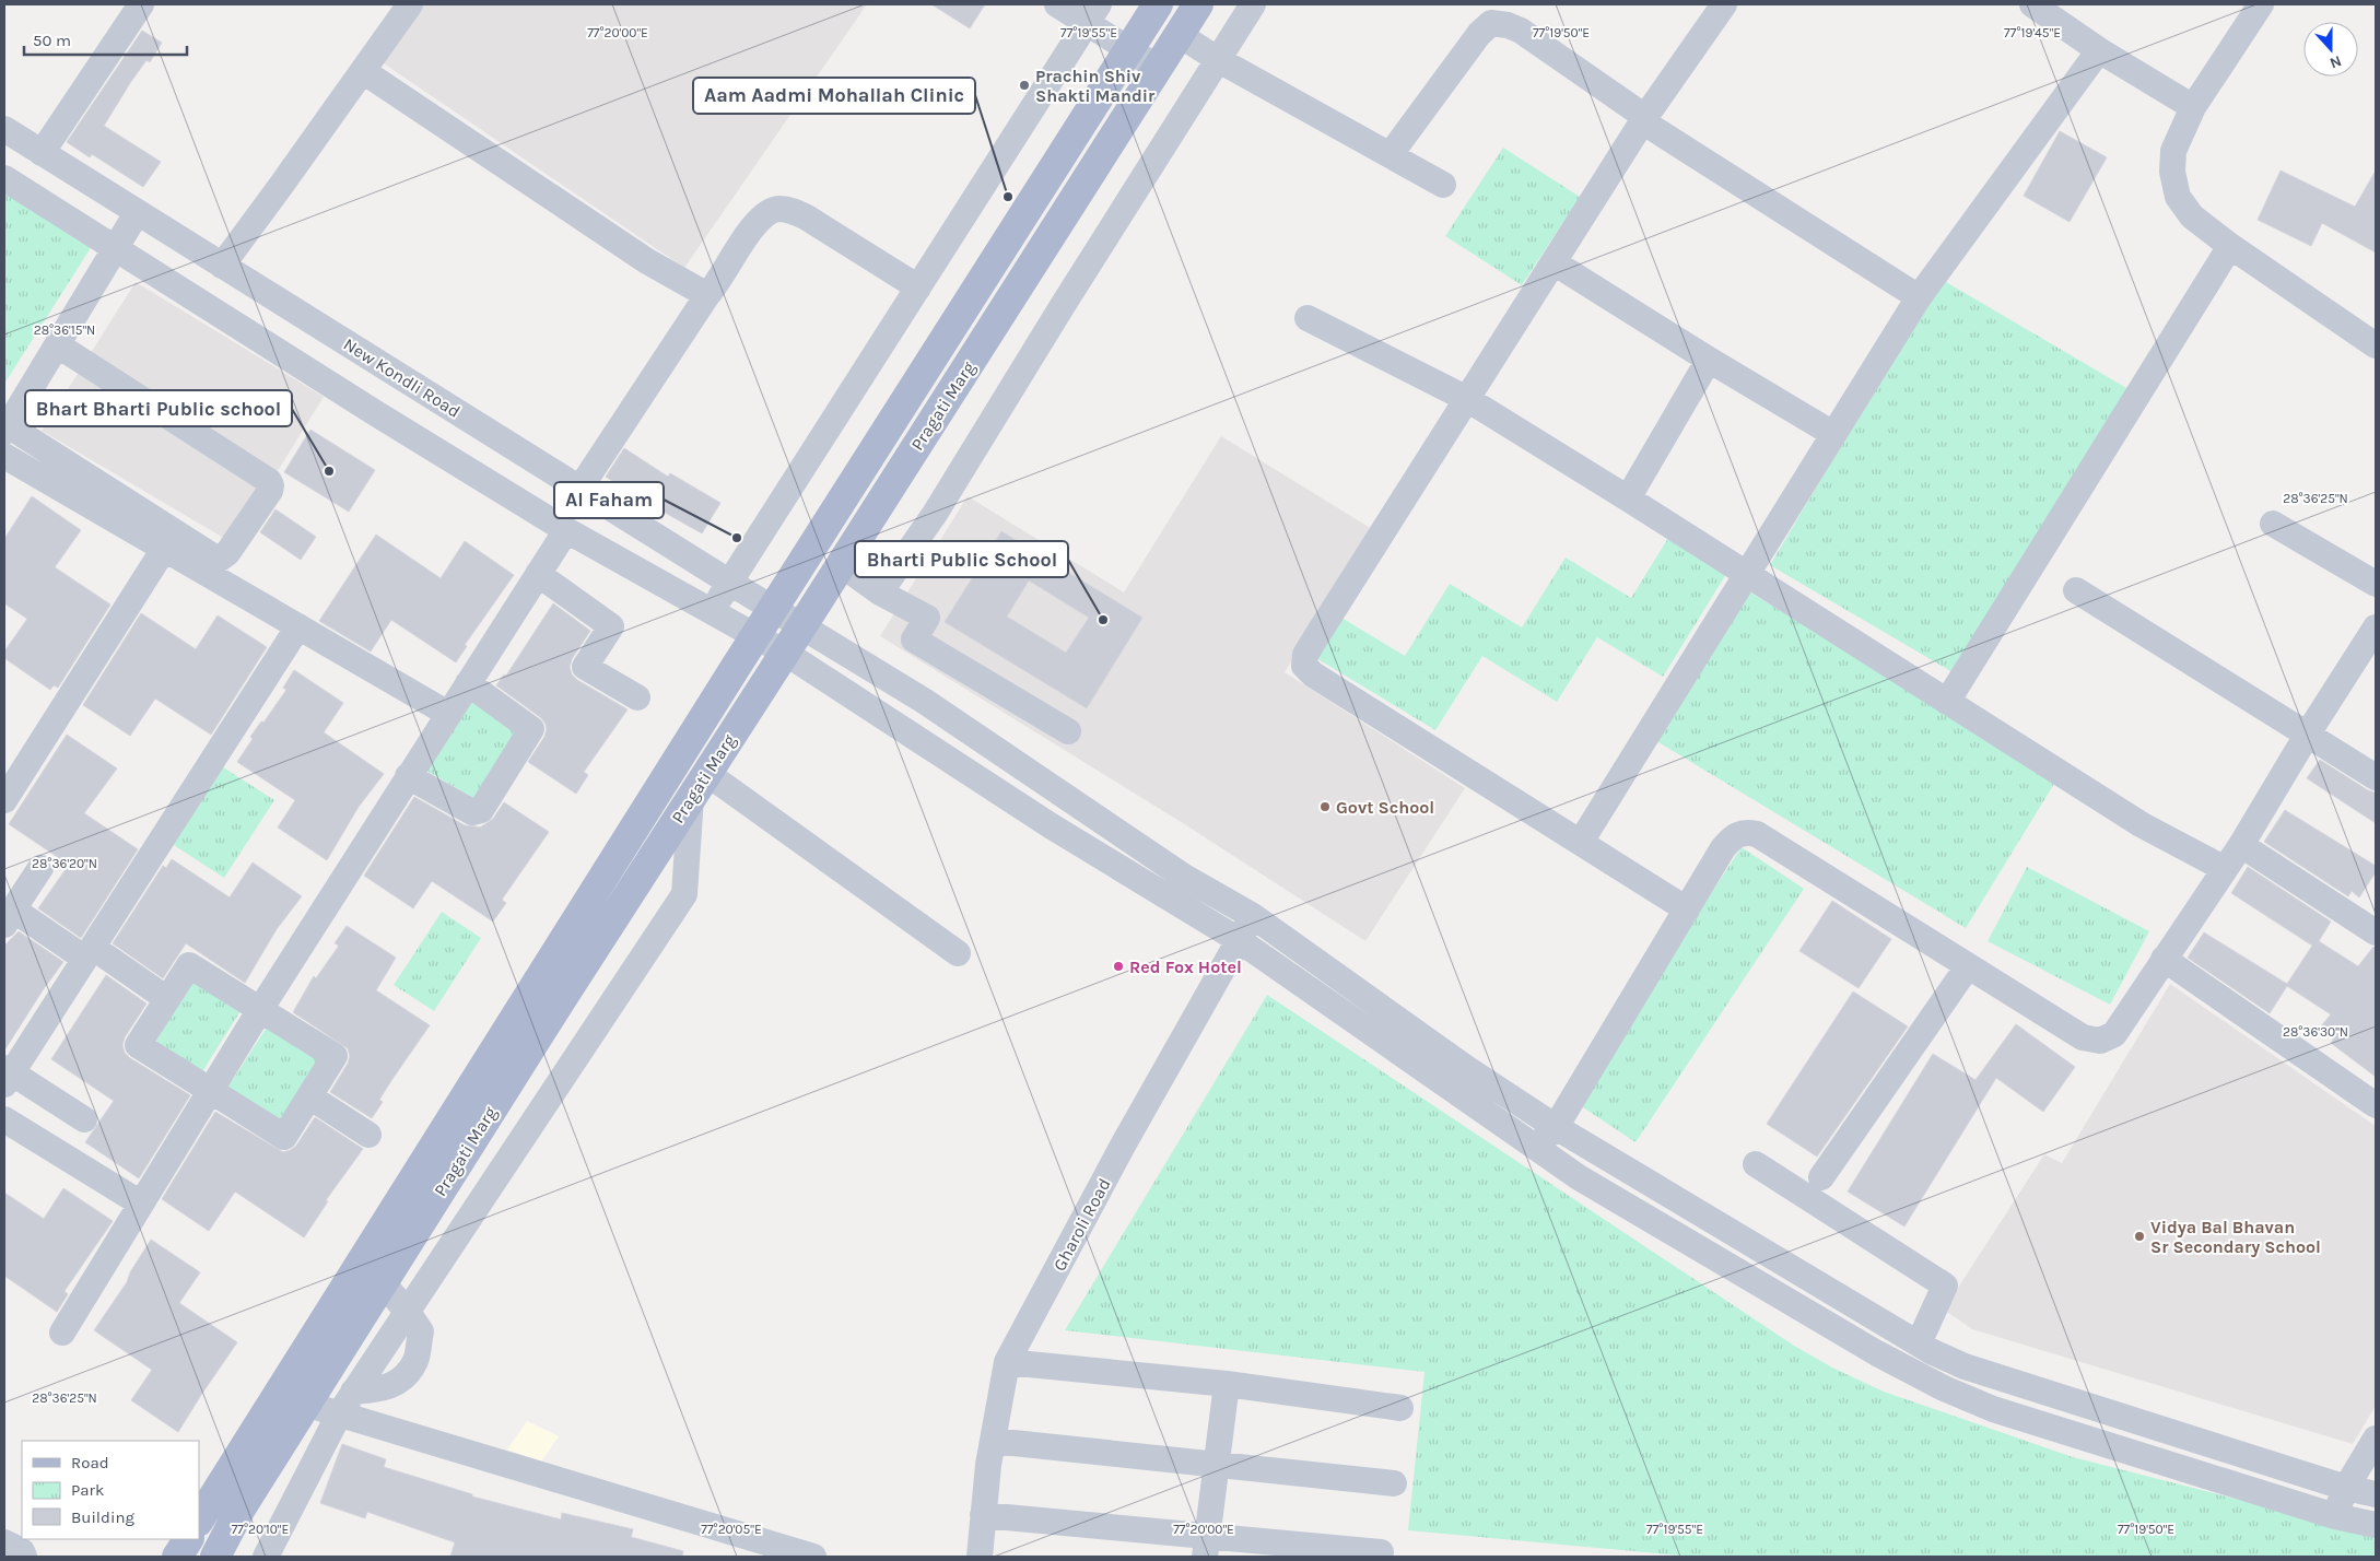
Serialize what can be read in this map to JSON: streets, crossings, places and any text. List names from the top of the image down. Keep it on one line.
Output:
{"streets":{"main road":["Pragati Marg"],"street":["New Kondli Road","Gharoli Road"]},"crossings":[["New Kondli Road","Pragati Marg"],["New Kondli Road","Gharoli Road"]],"places":["Prachin Shiv Shakti Mandir","Aam Aadmi Mohallah Clinic","Bhart Bharti Public school","Al Faham","Bharti Public School","Govt School","Red Fox Hotel","Vidya Bal Bhavan Sr Secondary School"],"legend":["Road","Park","Building"],"scale_bar":"50 m","north":"bottom","coordinates":["77°20'00\"E","77°19'55\"E","77°19'50\"E","77°19'45\"E","28°36'15\"N","28°36'25\"N","28°36'20\"N","28°36'30\"N","77°20'10\"E","77°20'05\"E"]}
